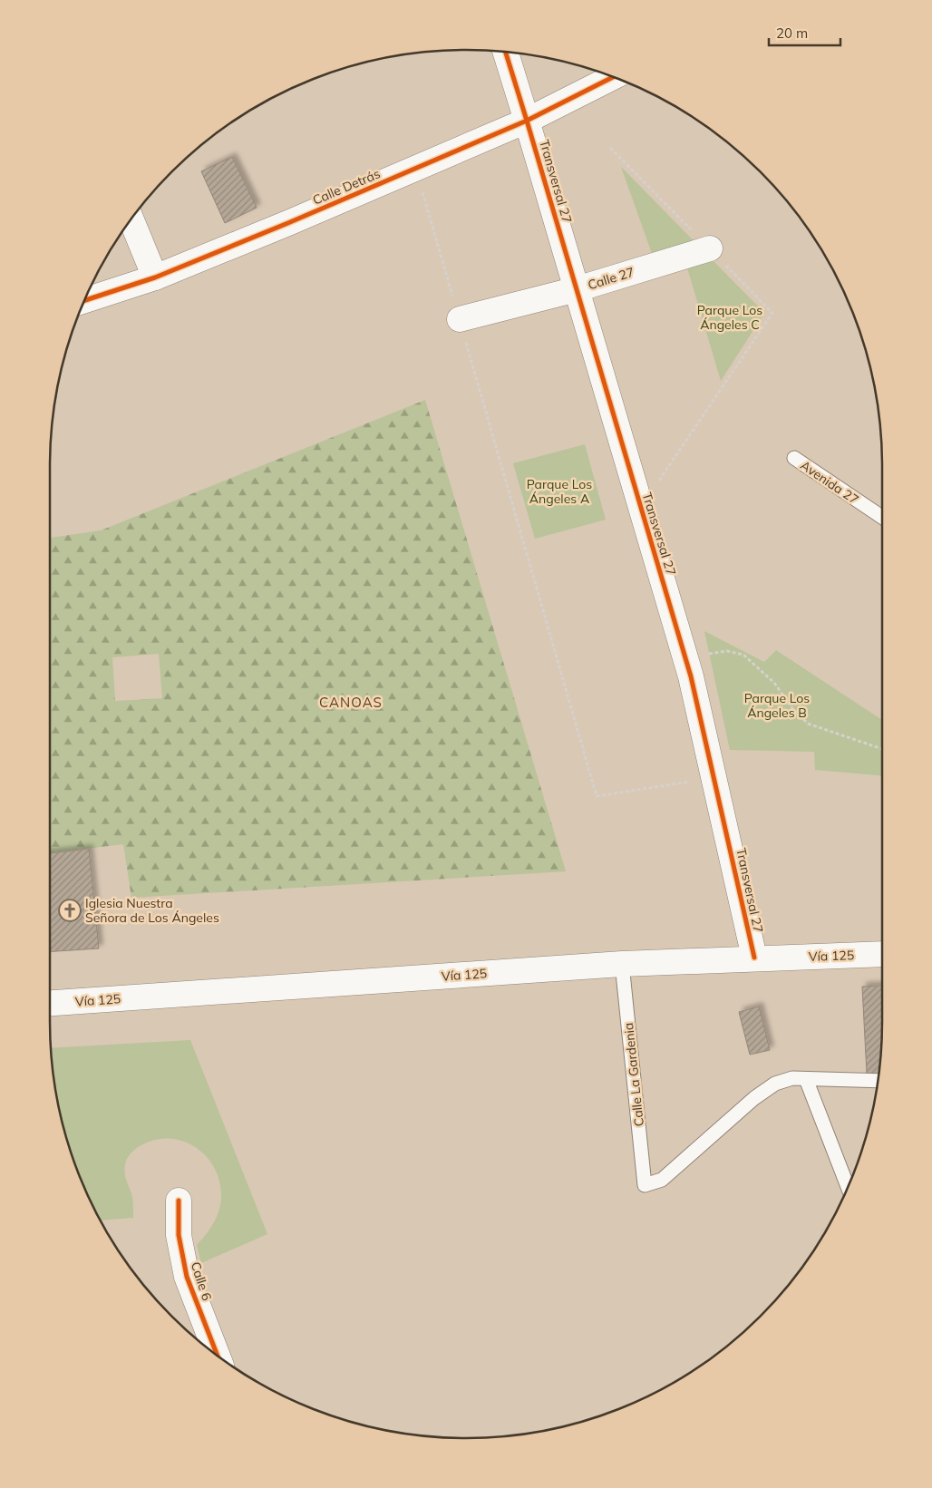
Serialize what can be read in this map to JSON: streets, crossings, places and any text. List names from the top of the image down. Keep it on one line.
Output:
{"streets":{"street":["Transversal 27","Calle Detrás","Calle 27","Vía 125","Calle 6"],"lane":["Avenida 27","Calle La Gardenia"]},"crossings":[["Transversal 27","Calle Detrás"],["Transversal 27","Calle 27"],["Transversal 27","Vía 125"],["Vía 125","Calle La Gardenia"]],"districts":["CANOAS"],"parks":["Parque Los Ángeles C","Parque Los Ángeles A","Parque Los Ángeles B"],"places":{"church":["Iglesia Nuestra Señora de Los Ángeles"]},"scale_bar":"20 m"}
